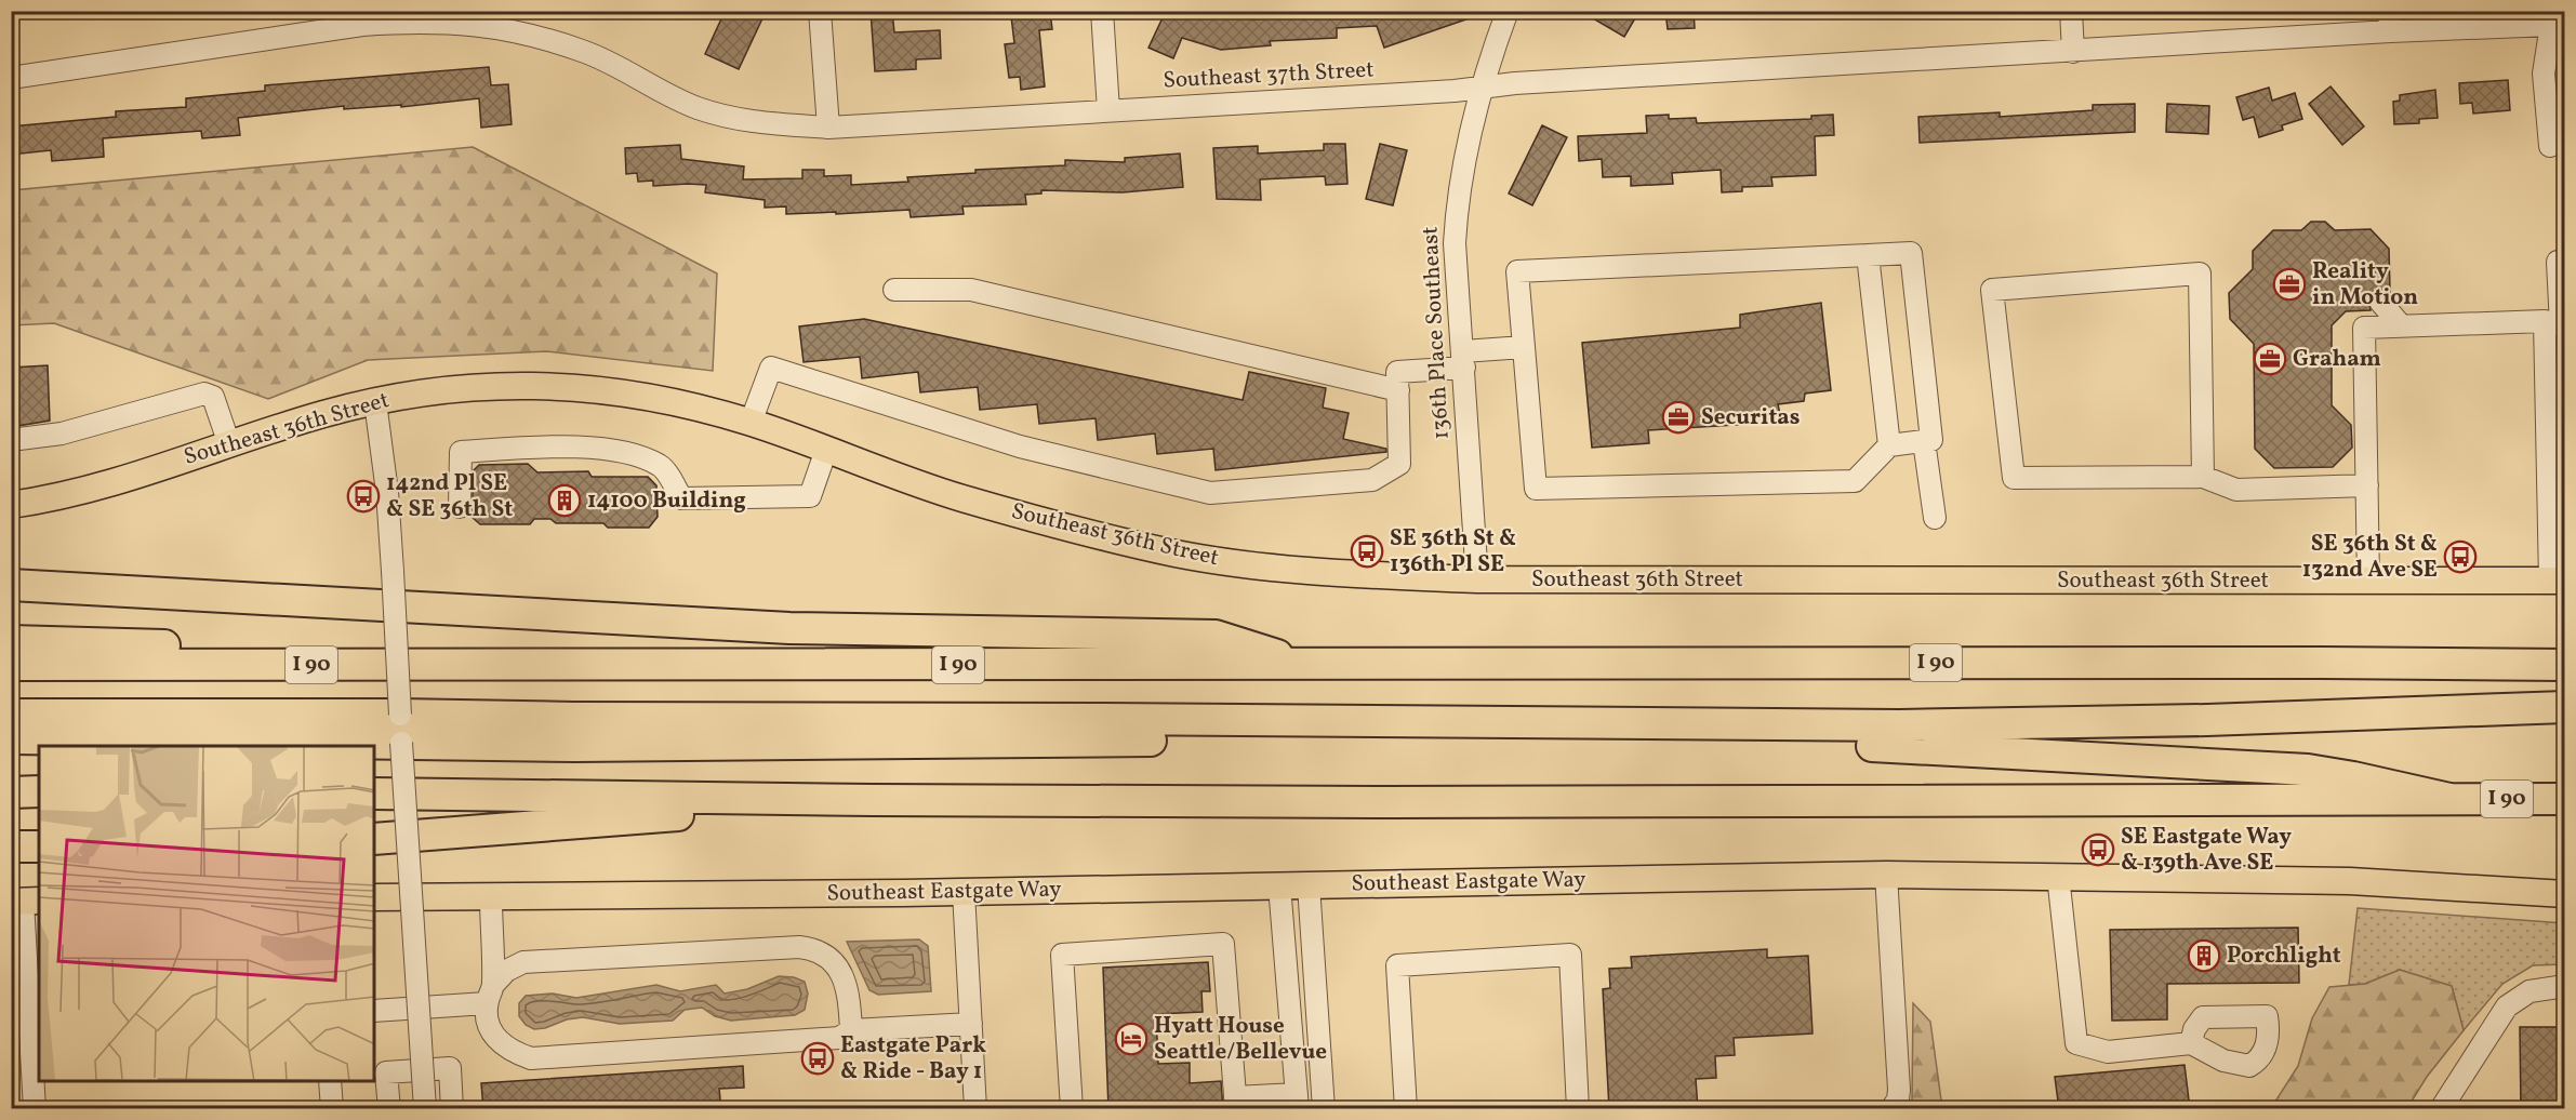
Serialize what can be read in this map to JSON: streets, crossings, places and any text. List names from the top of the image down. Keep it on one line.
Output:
{"streets":{"highway":["I 90"],"main road":["Southeast 36th Street","Southeast Eastgate Way"],"street":["Southeast 37th Street","136th Place Southeast"]},"crossings":[["Southeast 37th Street","136th Place Southeast"],["136th Place Southeast","Southeast 36th Street"]],"places":{"office":["Reality in Motion","Graham","Securitas"],"bus stop":["142nd Pl SE & SE 36th St","SE 36th St & 136th Pl SE","SE 36th St & 132nd Ave SE","SE Eastgate Way & 139th Ave SE","Eastgate Park & Ride - Bay 1"],"building":["14100 Building","Porchlight"],"hotel":["Hyatt House Seattle/Bellevue"]}}
